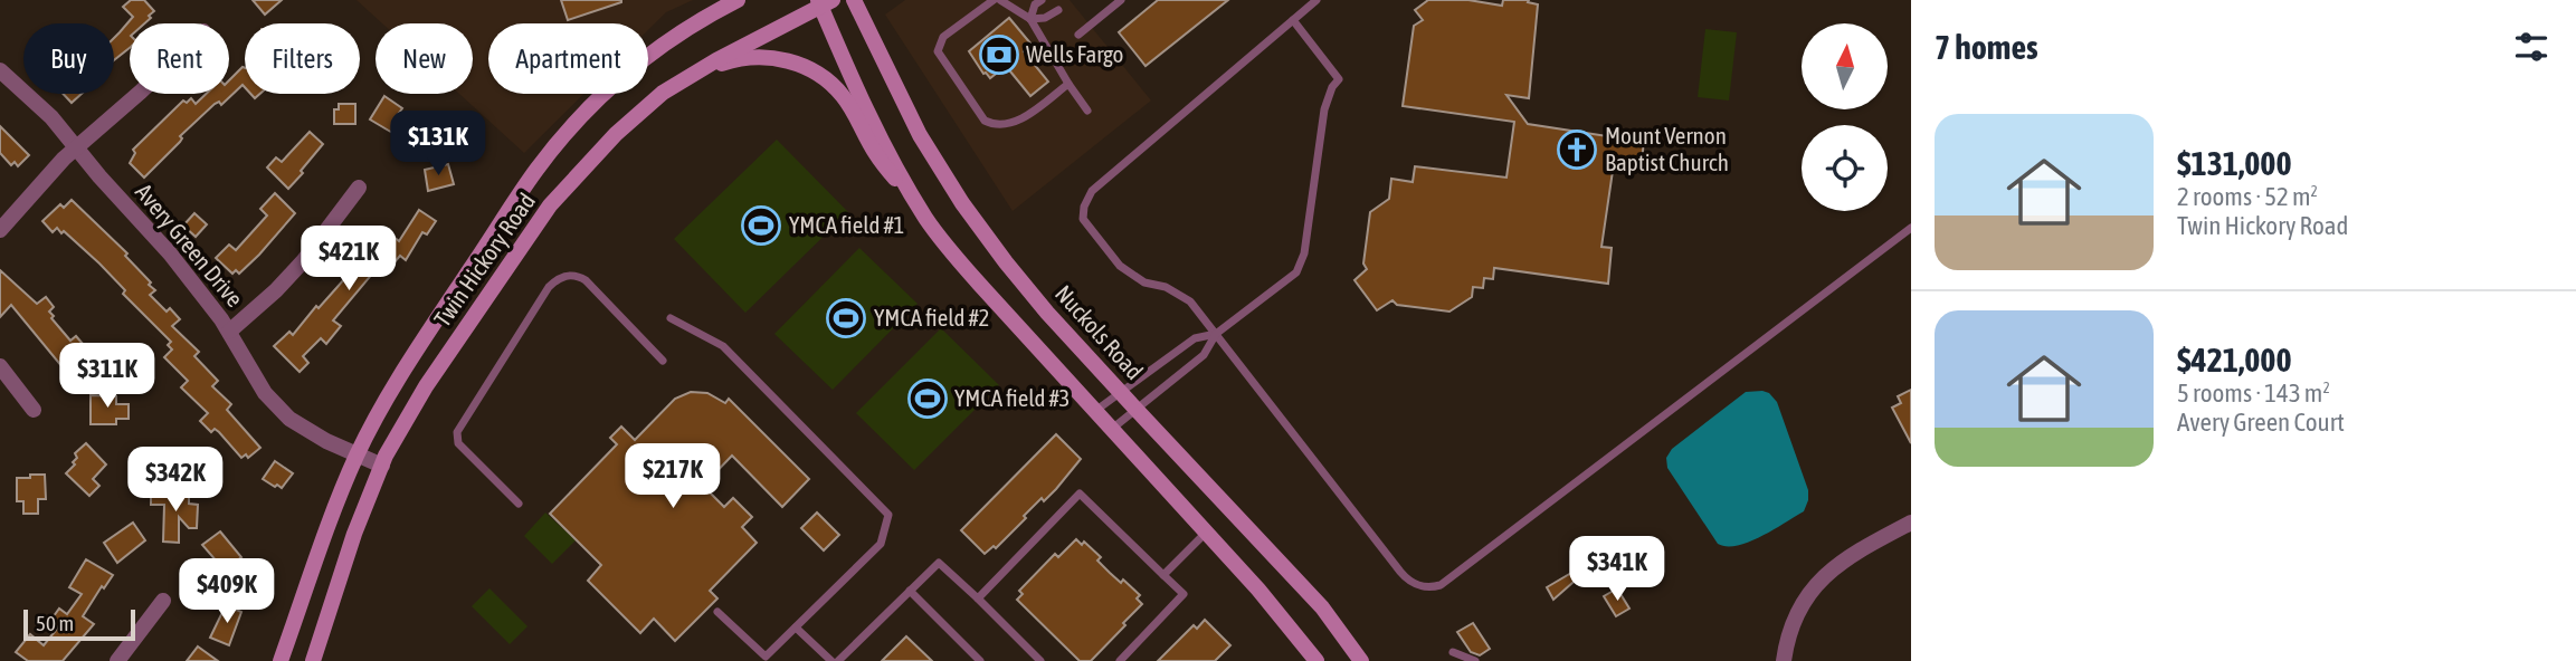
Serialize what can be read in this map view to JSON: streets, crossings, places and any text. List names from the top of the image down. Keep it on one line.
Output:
{"streets":{"main road":["Twin Hickory Road","Nuckols Road"],"street":["Avery Green Drive"]},"crossings":[["Avery Green Drive","Twin Hickory Road"]],"places":{"bank":["Wells Fargo"],"church":["Mount Vernon Baptist Church"],"sports":["YMCA field #1","YMCA field #2","YMCA field #3"]},"scale_bar":"50 m","north":"top","page":{"heading":"7 homes","chip":["Buy","Rent","Filters","New","Apartment"],"list":[{"name":"$131,000","note":"2 rooms · 52 m² · Twin Hickory Road"},{"name":"$421,000","note":"5 rooms · 143 m² · Avery Green Court"}],"price":["$131K","$421K","$311K","$217K","$342K","$341K","$409K"],"scale":"50 m"}}
